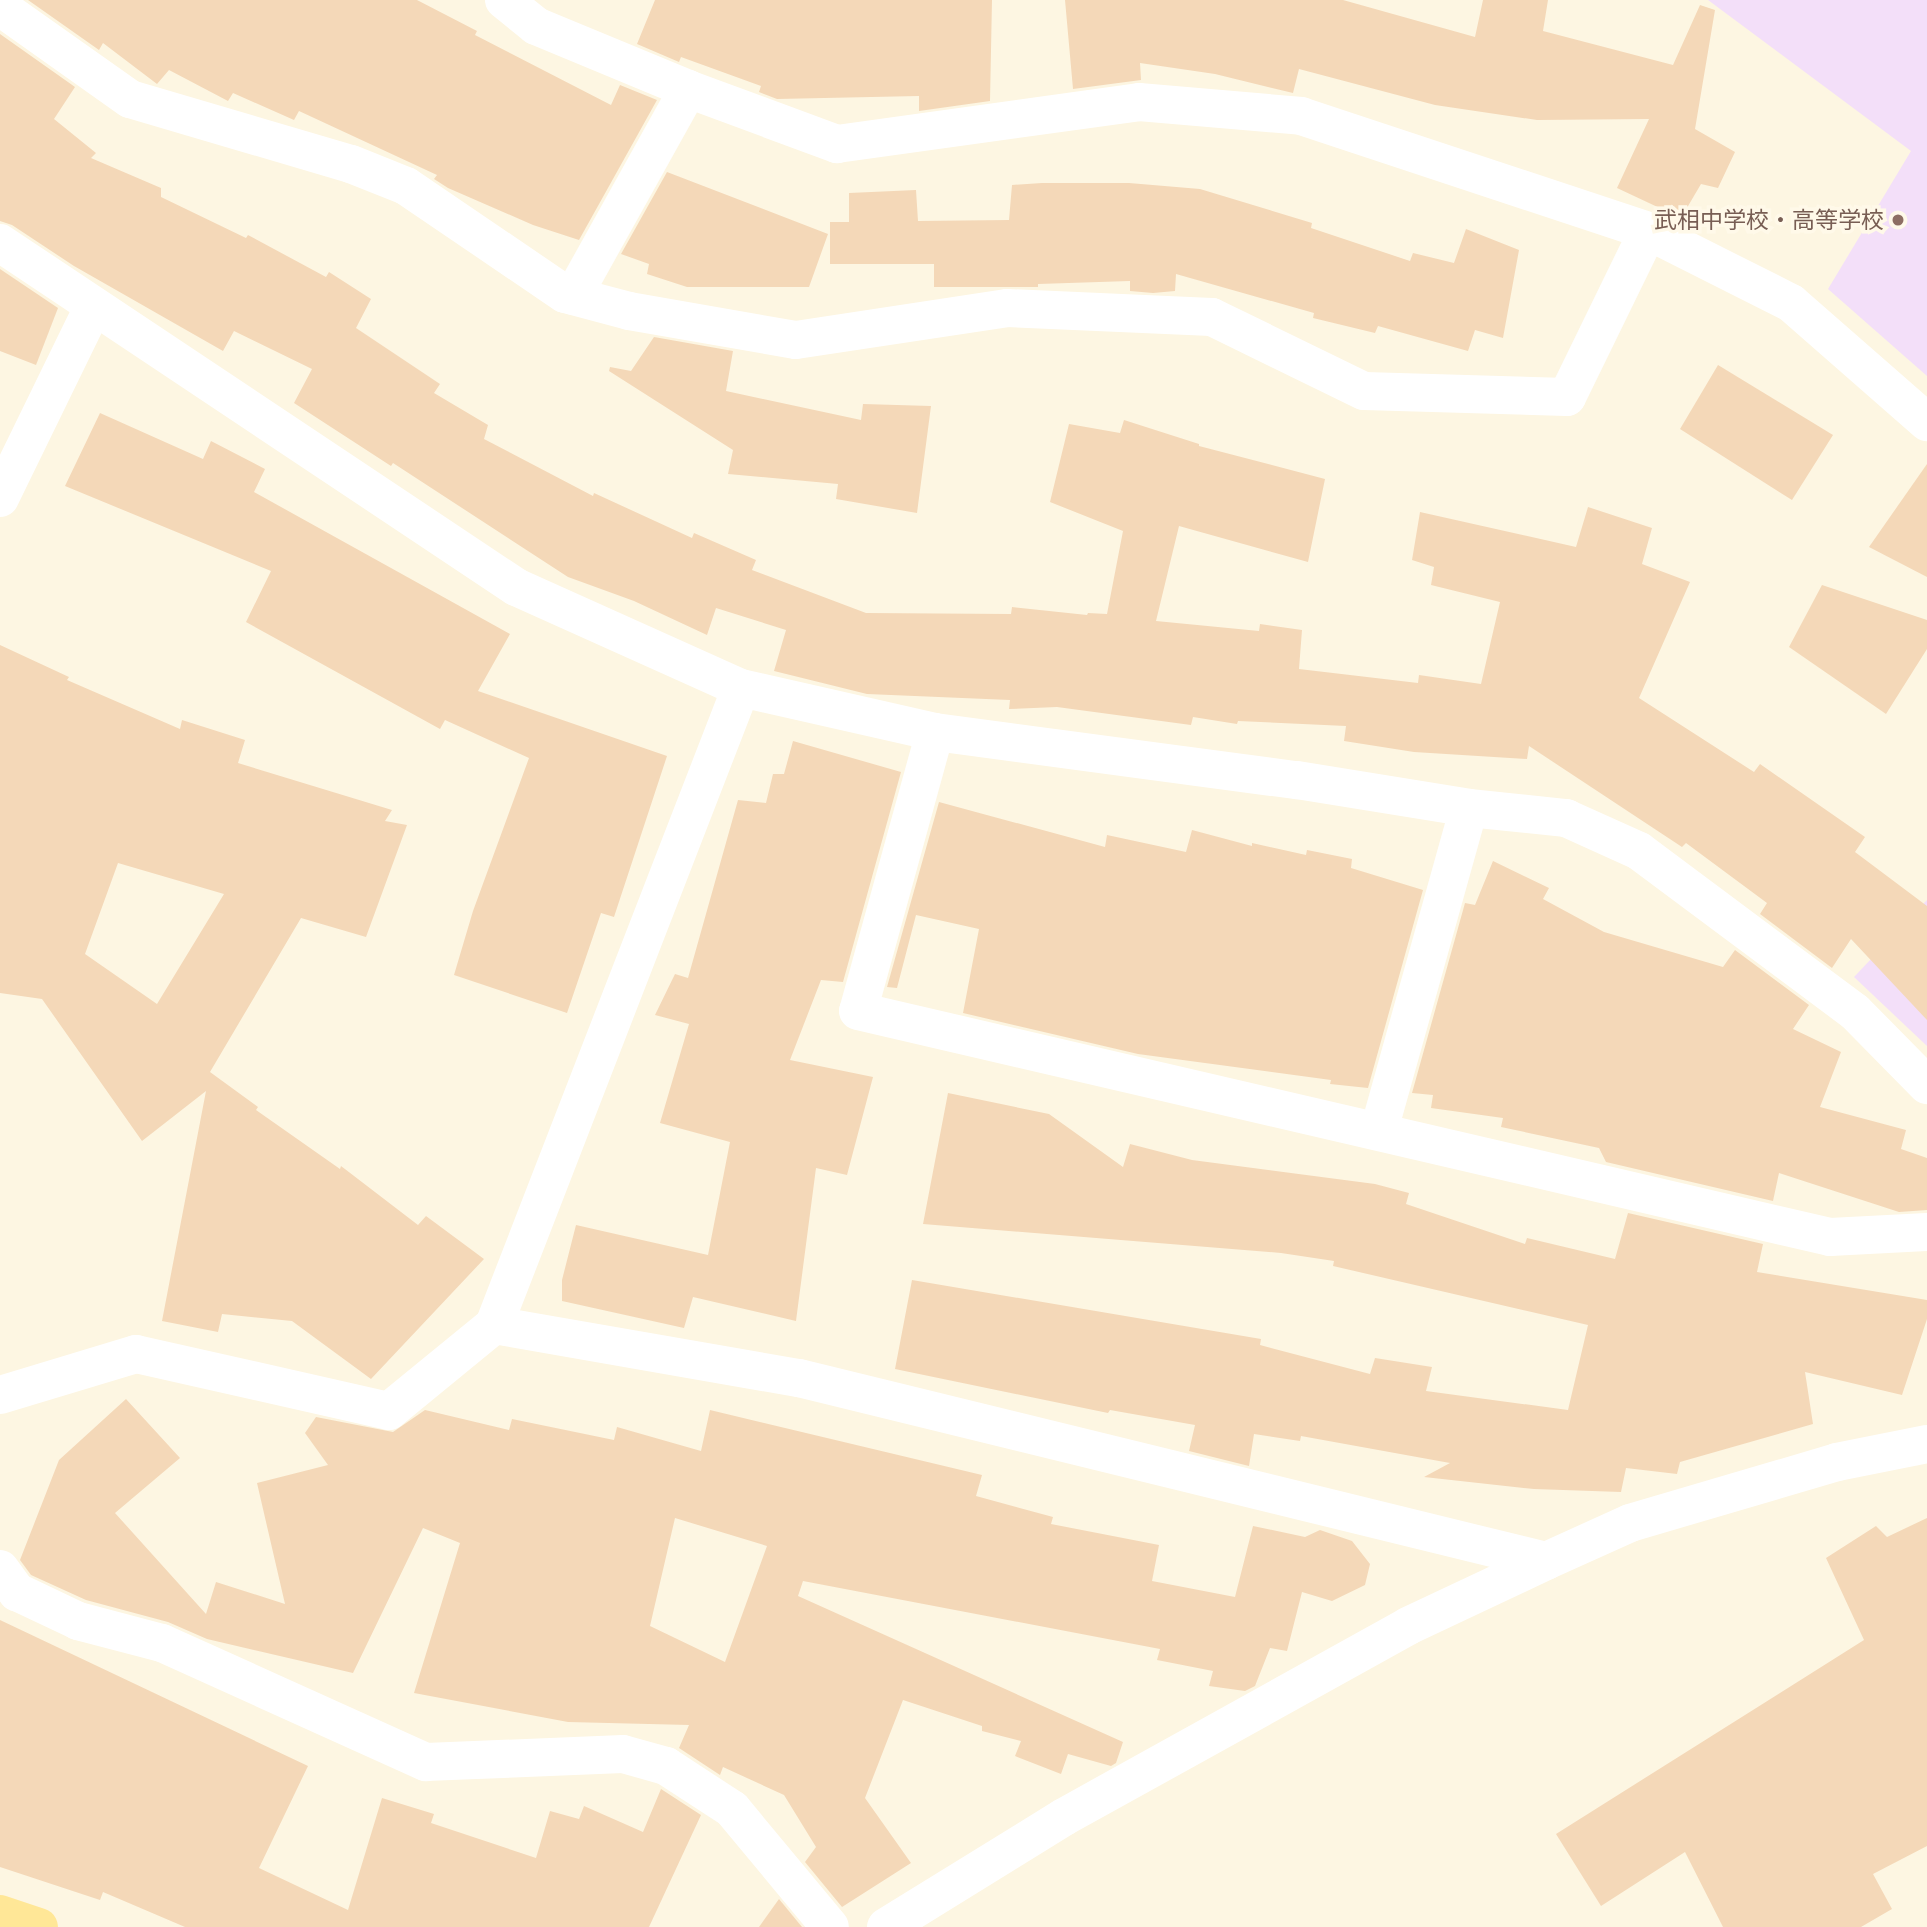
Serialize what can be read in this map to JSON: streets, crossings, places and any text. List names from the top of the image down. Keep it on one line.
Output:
{"places":["武相中学校・高等学校"]}
